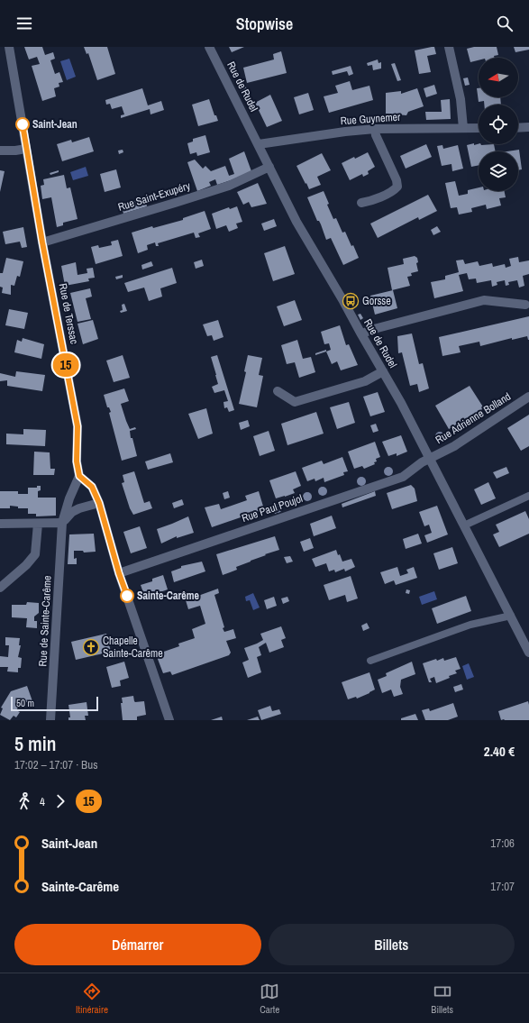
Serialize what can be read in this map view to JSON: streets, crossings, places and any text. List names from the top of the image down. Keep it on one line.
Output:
{"streets":{"street":["Rue de Rudel","Rue Guynemer","Rue Saint-Exupéry","Rue de Terssac","Rue Adrienne Bolland","Rue Paul Poujol","Rue de Sainte-Carême"]},"crossings":[["Rue de Rudel","Rue Guynemer"],["Rue de Rudel","Rue Saint-Exupéry"],["Rue de Rudel","Rue Adrienne Bolland"],["Rue de Rudel","Rue Paul Poujol"],["Rue Saint-Exupéry","Rue de Terssac"],["Rue de Terssac","Rue de Sainte-Carême"],["Rue Adrienne Bolland","Rue Paul Poujol"]],"places":{"other":["Saint-Jean","Sainte-Carême"],"bus stop":["Gorsse"],"church":["Chapelle Sainte-Carême"]},"lines":["bus line 15"],"scale_bar":"50 m","north":"left","page":{"header":"Stopwise","on_map":"15","scale":"50 m","heading":["5 min","17:02 – 17:07 · Bus","2.40 €"],"legs":["4","15"],"list":[{"name":"Saint-Jean","value":"17:06"},{"name":"Sainte-Carême","value":"17:07"}],"buttons":["Démarrer","Billets"],"tabs":["Itinéraire","Carte","Billets"]}}
